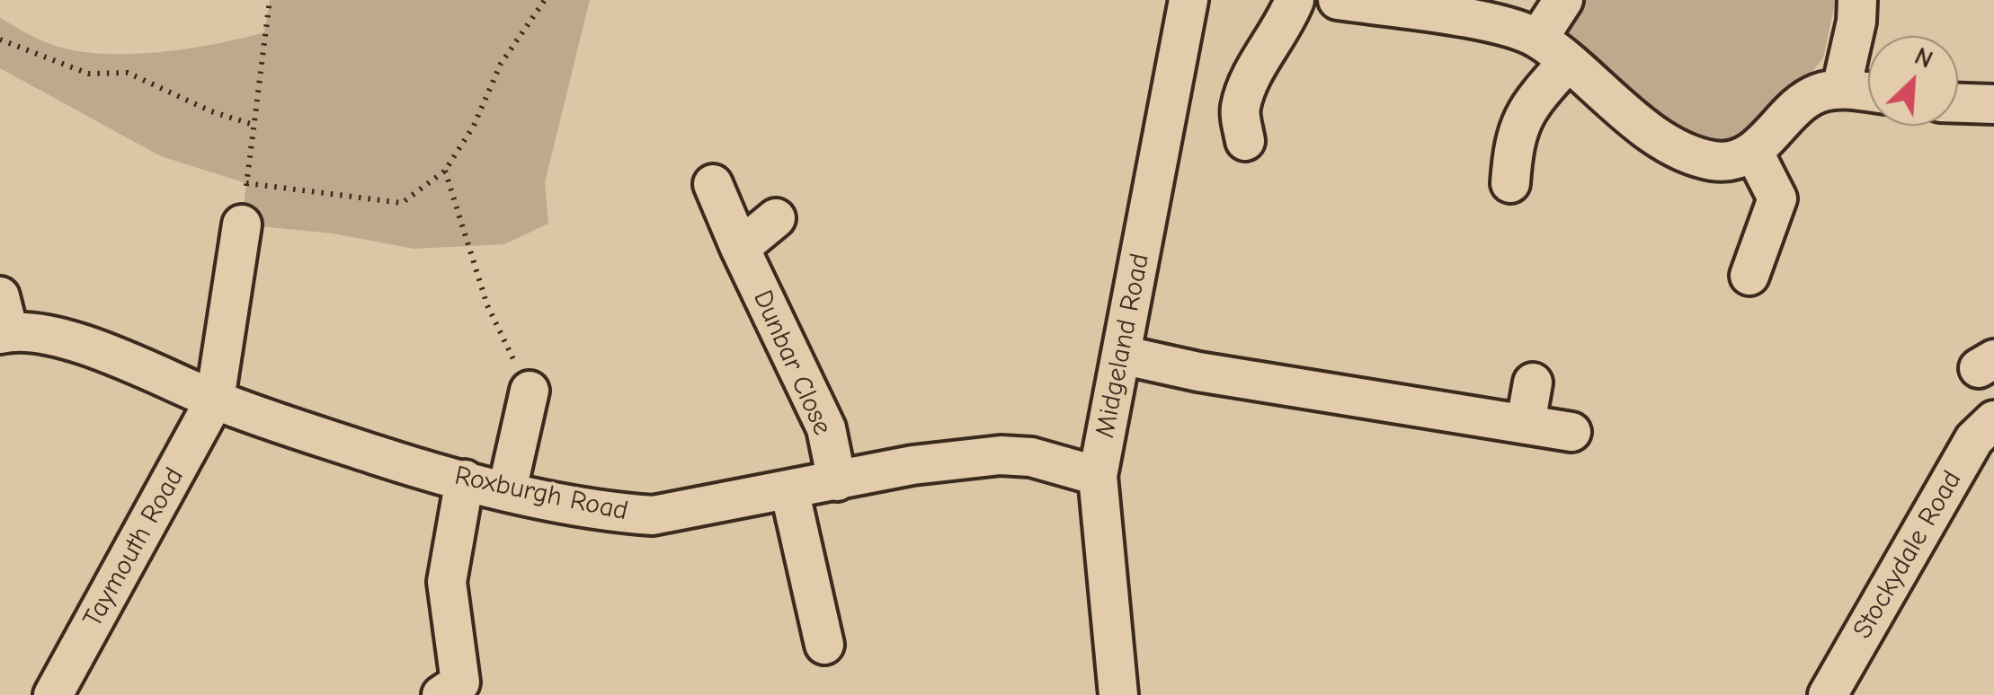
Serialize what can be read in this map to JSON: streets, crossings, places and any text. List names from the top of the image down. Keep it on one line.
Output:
{"streets":{"street":["Midgeland Road","Dunbar Close","Roxburgh Road","Taymouth Road","Stockydale Road"]},"crossings":[["Midgeland Road","Roxburgh Road"],["Dunbar Close","Roxburgh Road"],["Roxburgh Road","Taymouth Road"]],"north":"top right"}
